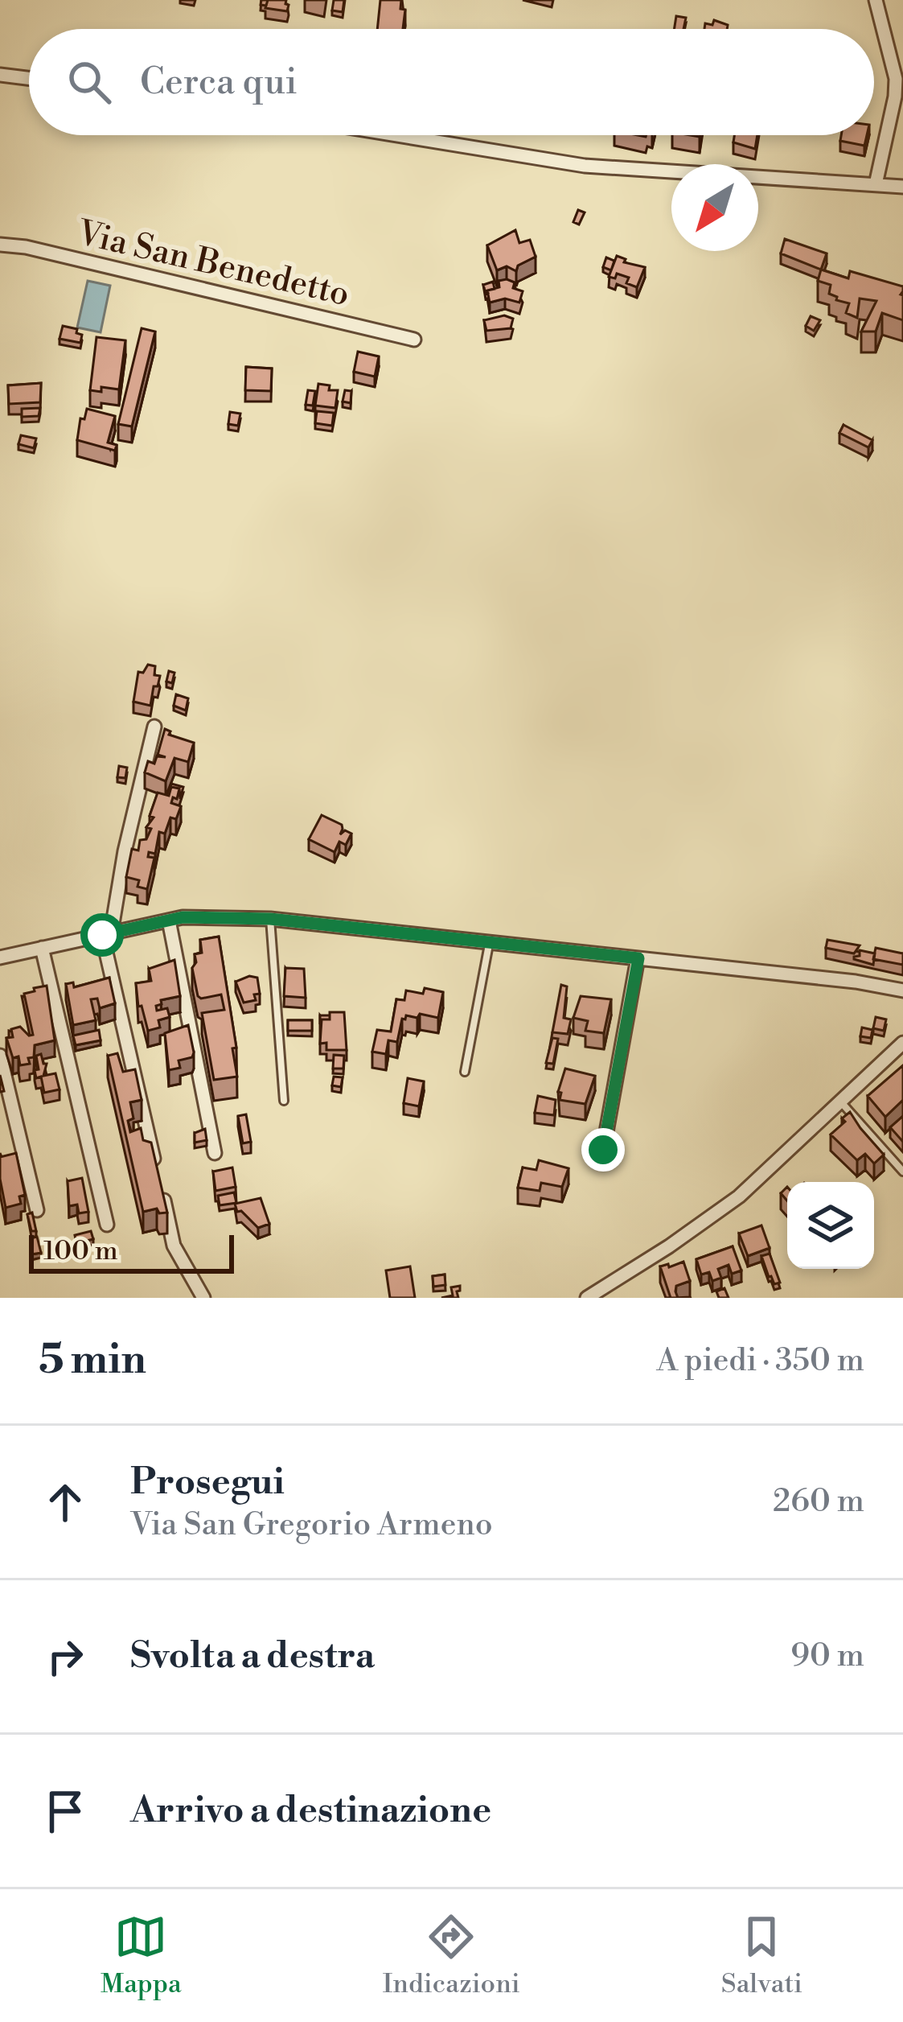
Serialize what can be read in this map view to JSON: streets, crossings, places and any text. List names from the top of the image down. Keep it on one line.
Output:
{"streets":{"street":["Via San Benedetto"]},"scale_bar":"100 m","north":"bottom left","page":{"search":"Cerca qui","scale":"100 m","heading":["5 min","A piedi · 350 m"],"list":[["Prosegui","Via San Gregorio Armeno","260 m"],["Svolta a destra","90 m"],"Arrivo a destinazione"],"nav":["Mappa","Indicazioni","Salvati"]}}
